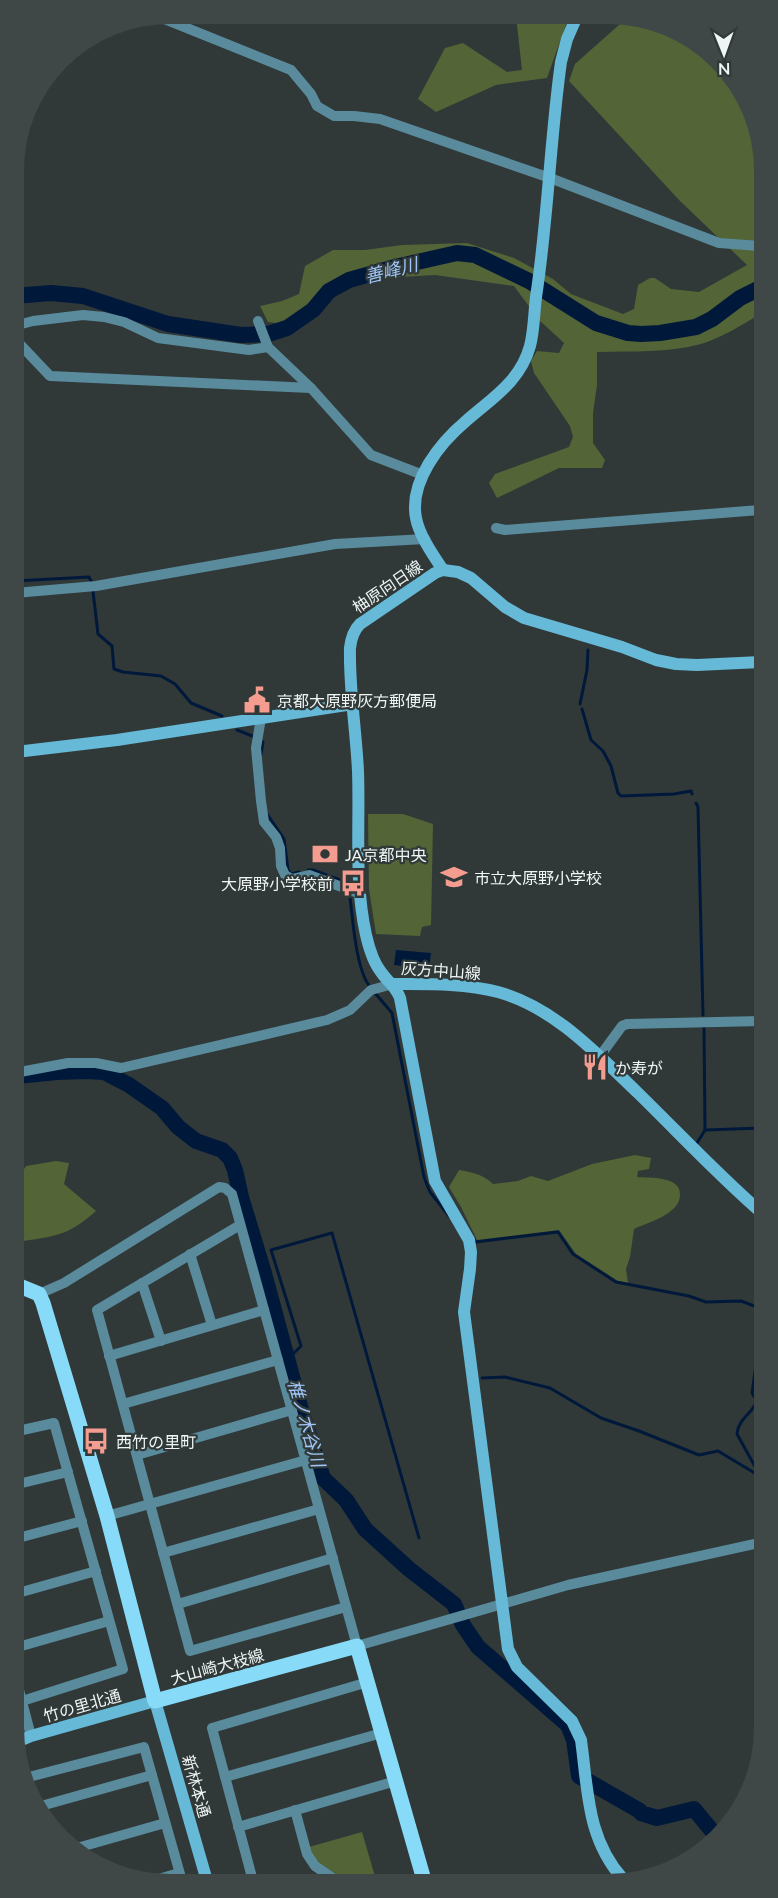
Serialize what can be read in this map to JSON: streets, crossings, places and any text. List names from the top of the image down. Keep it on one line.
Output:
{"streets":{"main road":["大山崎大枝線"],"street":["柚原向日線","灰方中山線","竹の里北通","新林本通"]},"crossings":[["柚原向日線","灰方中山線"],["大山崎大枝線","竹の里北通"],["大山崎大枝線","新林本通"],["竹の里北通","新林本通"]],"water":["善峰川","椎ノ木谷川"],"places":{"public building":["京都大原野灰方郵便局"],"bank":["JA京都中央"],"school or university":["市立大原野小学校"],"bus stop":["大原野小学校前","西竹の里町"],"restaurant":["か寿が"]},"north":"bottom"}
